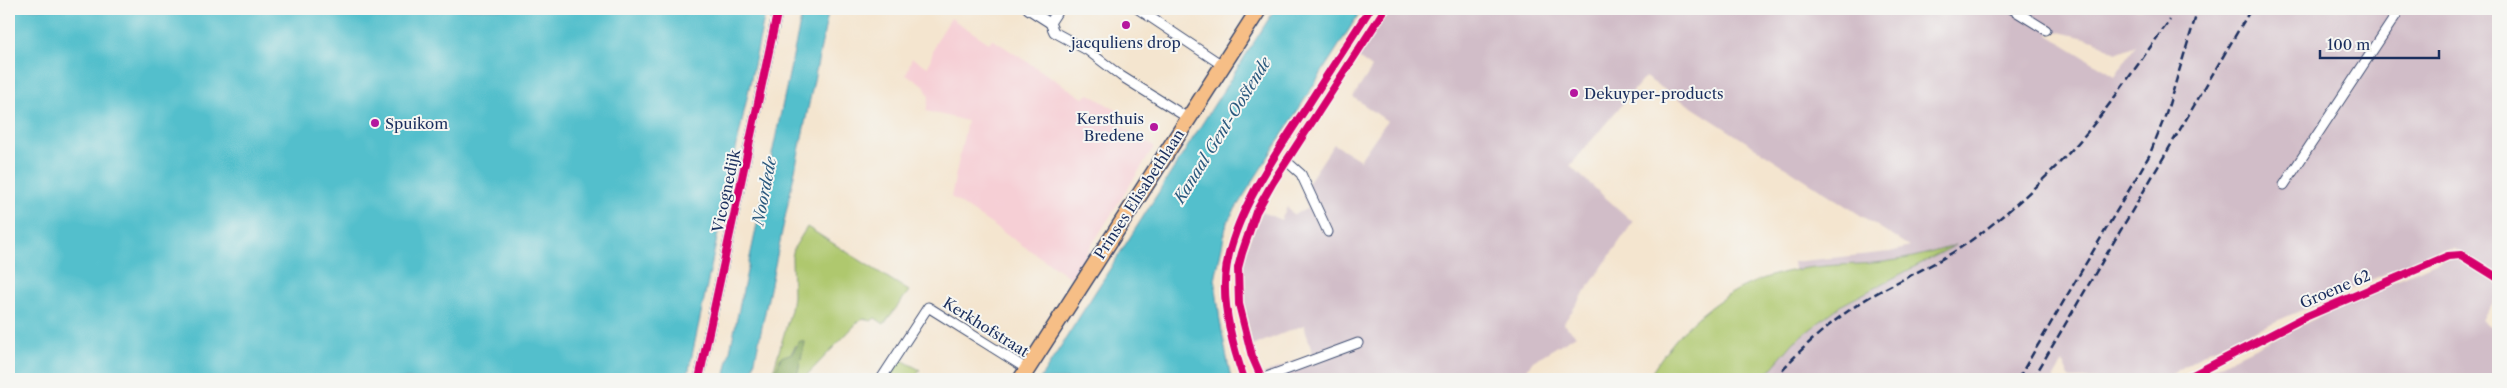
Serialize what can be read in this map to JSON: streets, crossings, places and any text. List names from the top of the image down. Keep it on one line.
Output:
{"streets":{"main road":["Prinses Elisabethlaan"],"street":["Vicognedijk","Kerkhofstraat"],"cycle path":["Groene 62"]},"crossings":[["Prinses Elisabethlaan","Kerkhofstraat"]],"water":["Kanaal Gent-Oostende","Noordede"],"places":["jacquliens drop","Dekuyper-products","Spuikom","Kersthuis Bredene"],"scale_bar":"100 m"}
